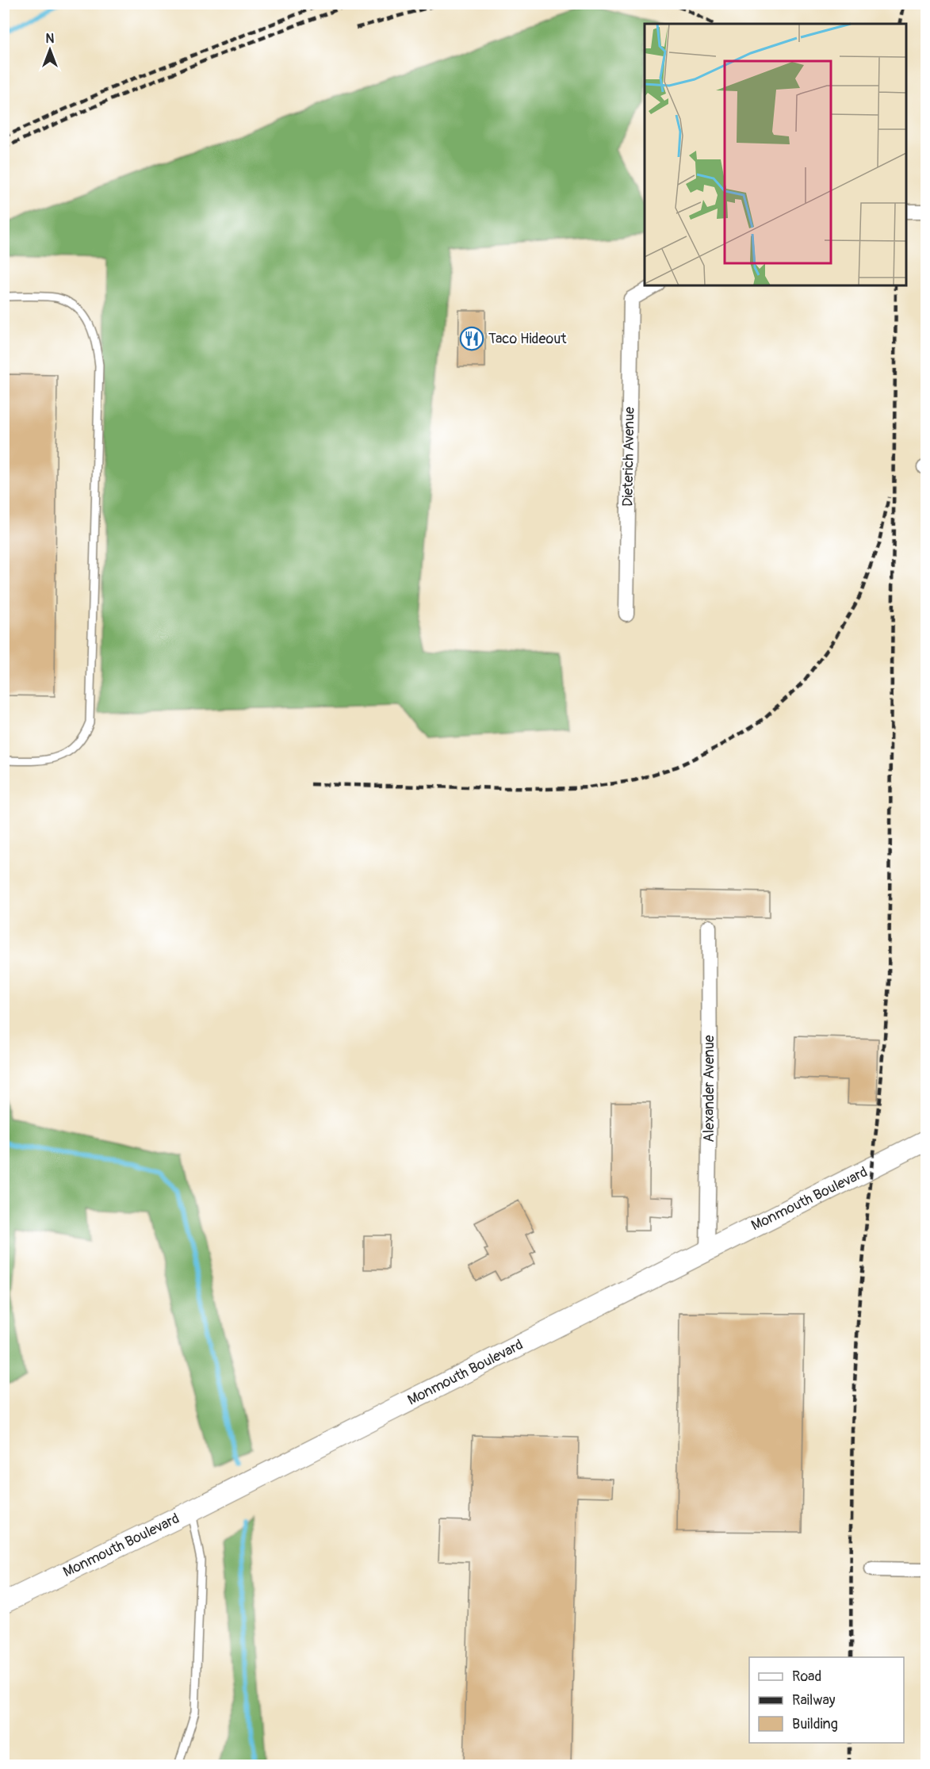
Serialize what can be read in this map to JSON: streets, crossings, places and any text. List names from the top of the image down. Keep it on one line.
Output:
{"streets":{"street":["Dieterich Avenue","Alexander Avenue","Monmouth Boulevard"]},"crossings":[["Alexander Avenue","Monmouth Boulevard"]],"places":{"restaurant":["Taco Hideout"]},"legend":["Road","Railway","Building"],"north":"top"}
